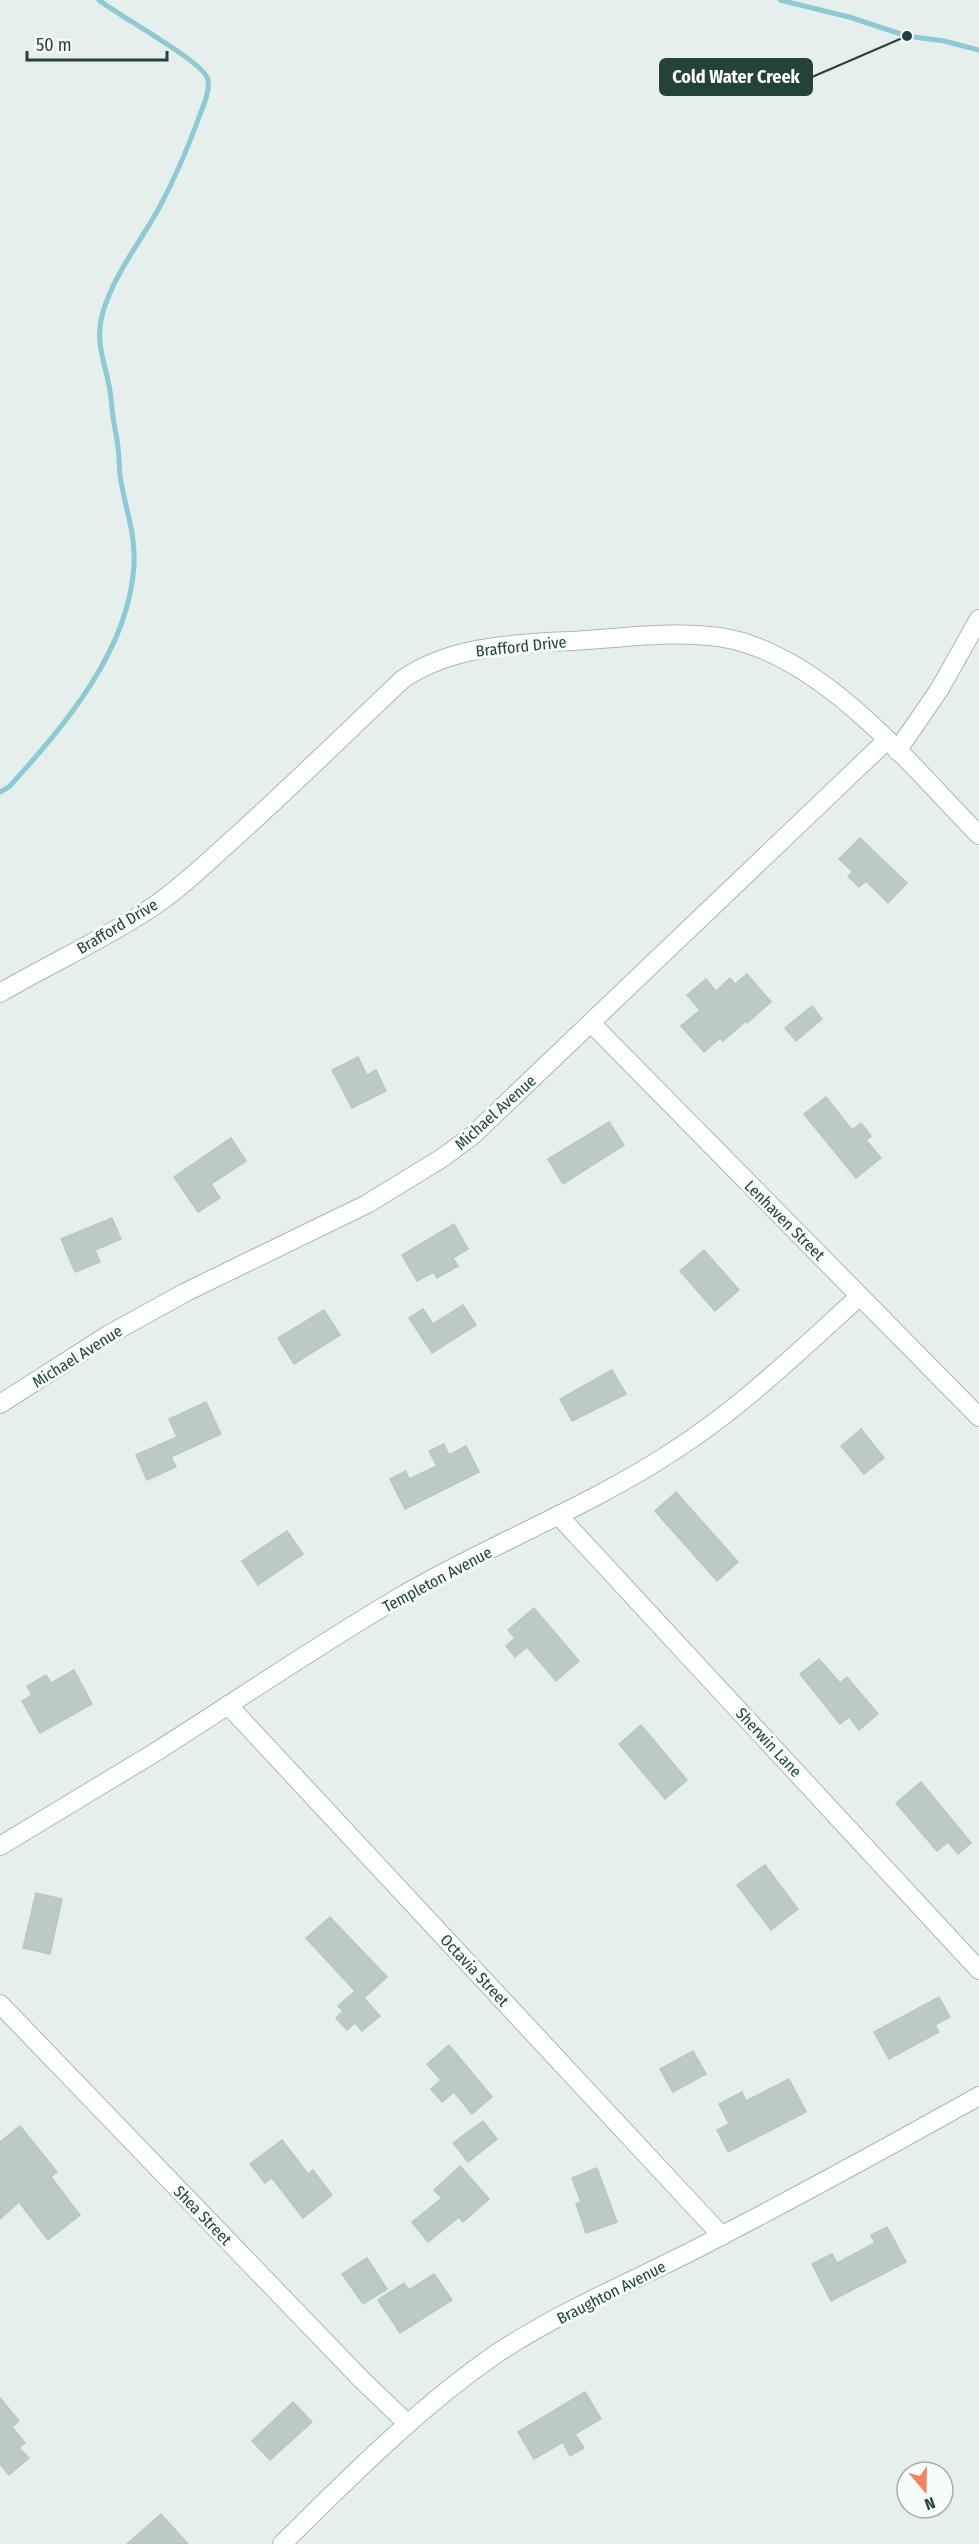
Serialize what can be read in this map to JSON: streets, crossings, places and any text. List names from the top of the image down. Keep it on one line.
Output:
{"streets":{"street":["Brafford Drive","Michael Avenue","Lenhaven Street","Templeton Avenue","Sherwin Lane","Octavia Street","Shea Street","Braughton Avenue"]},"crossings":[["Brafford Drive","Michael Avenue"],["Michael Avenue","Lenhaven Street"],["Lenhaven Street","Templeton Avenue"],["Templeton Avenue","Sherwin Lane"],["Templeton Avenue","Octavia Street"],["Octavia Street","Braughton Avenue"],["Shea Street","Braughton Avenue"]],"places":["Cold Water Creek"],"scale_bar":"50 m","north":"bottom"}
